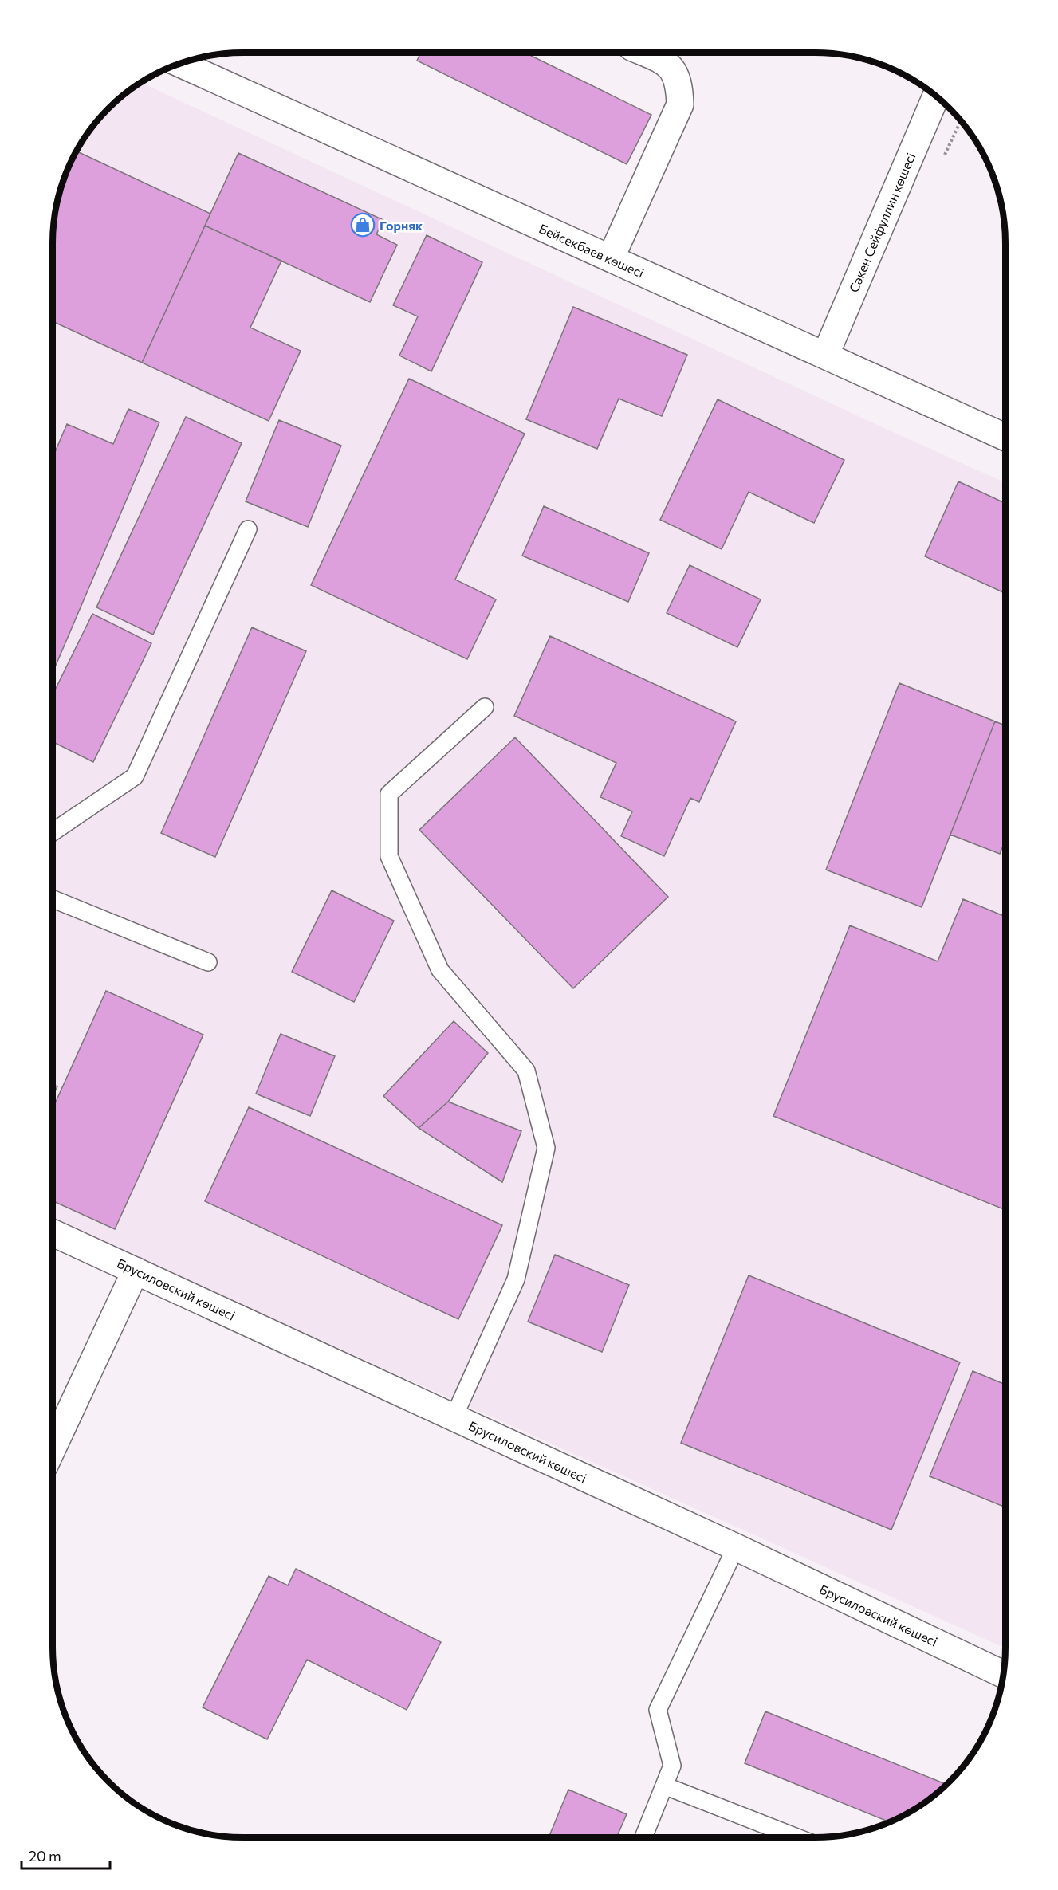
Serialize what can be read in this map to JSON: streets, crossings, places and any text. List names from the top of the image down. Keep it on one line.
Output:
{"streets":{"street":["Сәкен Сейфуллин көшесі","Бейсекбаев көшесі","Брусиловский көшесі"]},"crossings":[["Сәкен Сейфуллин көшесі","Бейсекбаев көшесі"]],"places":{"shop":["Горняк"]},"scale_bar":"20 m"}
